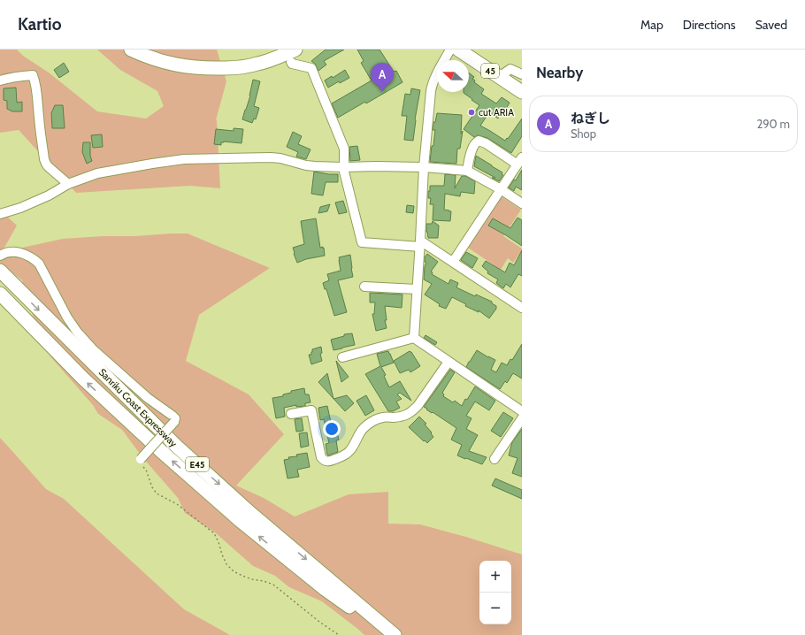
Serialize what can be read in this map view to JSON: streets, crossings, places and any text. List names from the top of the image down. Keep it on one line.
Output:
{"streets":{"highway":["45","Sanriku Coast Expressway","E45"]},"places":["cut ARIA"],"north":"left","page":{"header":"Kartio","nav":["Map","Directions","Saved"],"heading":"Nearby","pins":"A","list":[{"mark":"A","name":"ねぎし","note":"Shop","value":"290 m"}],"map_buttons":["+","−"]}}
